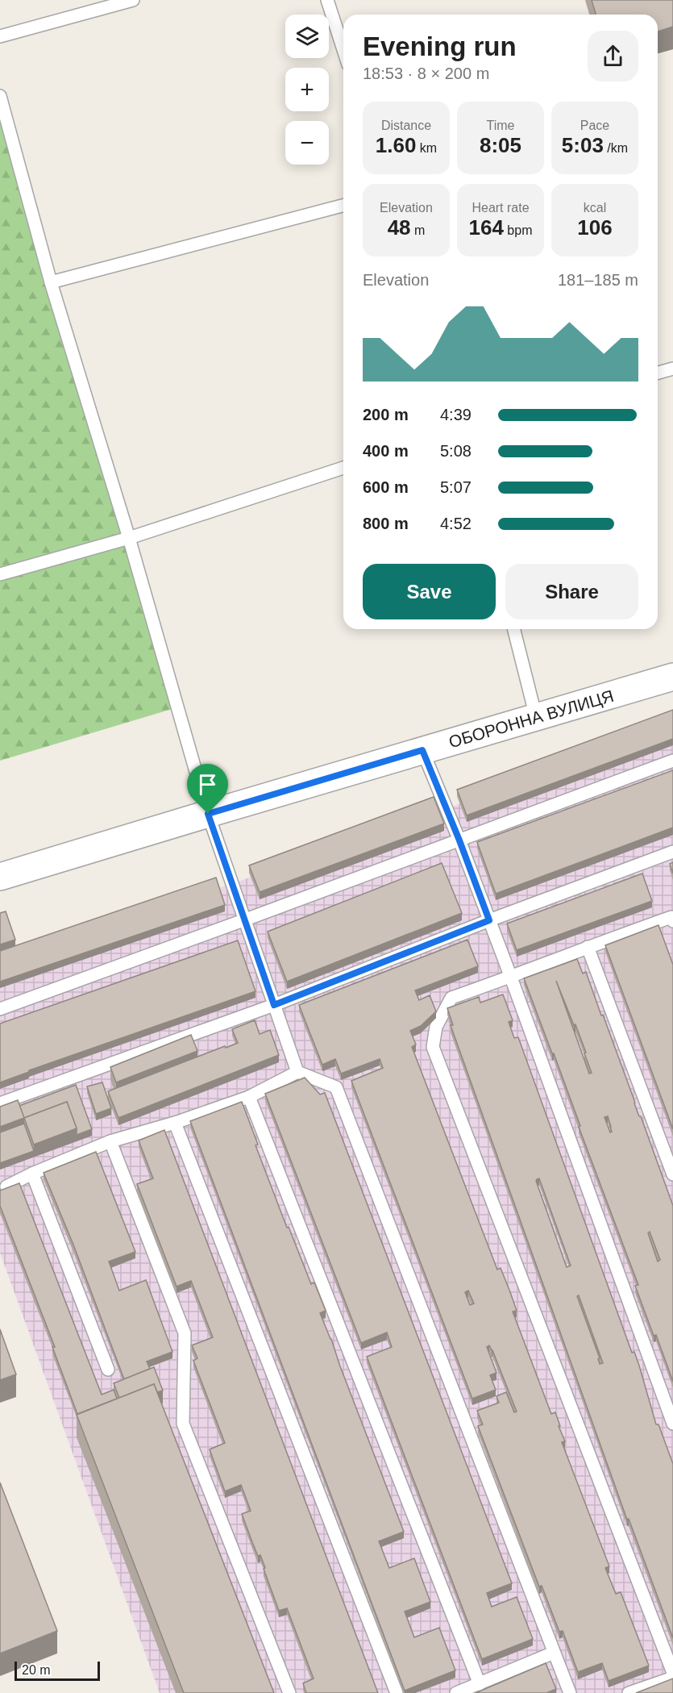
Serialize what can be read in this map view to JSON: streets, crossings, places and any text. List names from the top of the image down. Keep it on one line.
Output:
{"streets":{"street":["ОБОРОННА ВУЛИЦЯ"]},"scale_bar":"20 m","page":{"map_buttons":["+","−"],"heading":["Evening run","18:53 · 8 × 200 m"],"stats":[["Distance","1.60 km"],["Time","8:05"],["Pace","5:03 /km"],["Elevation","48 m"],["Heart rate","164 bpm"],["kcal","106"]],"chart":["Elevation","181–185 m"],"list":[{"name":"200 m","note":"4:39"},{"name":"400 m","note":"5:08"},{"name":"600 m","note":"5:07"},{"name":"800 m","note":"4:52"}],"buttons":["Save","Share"],"scale":"20 m"}}
